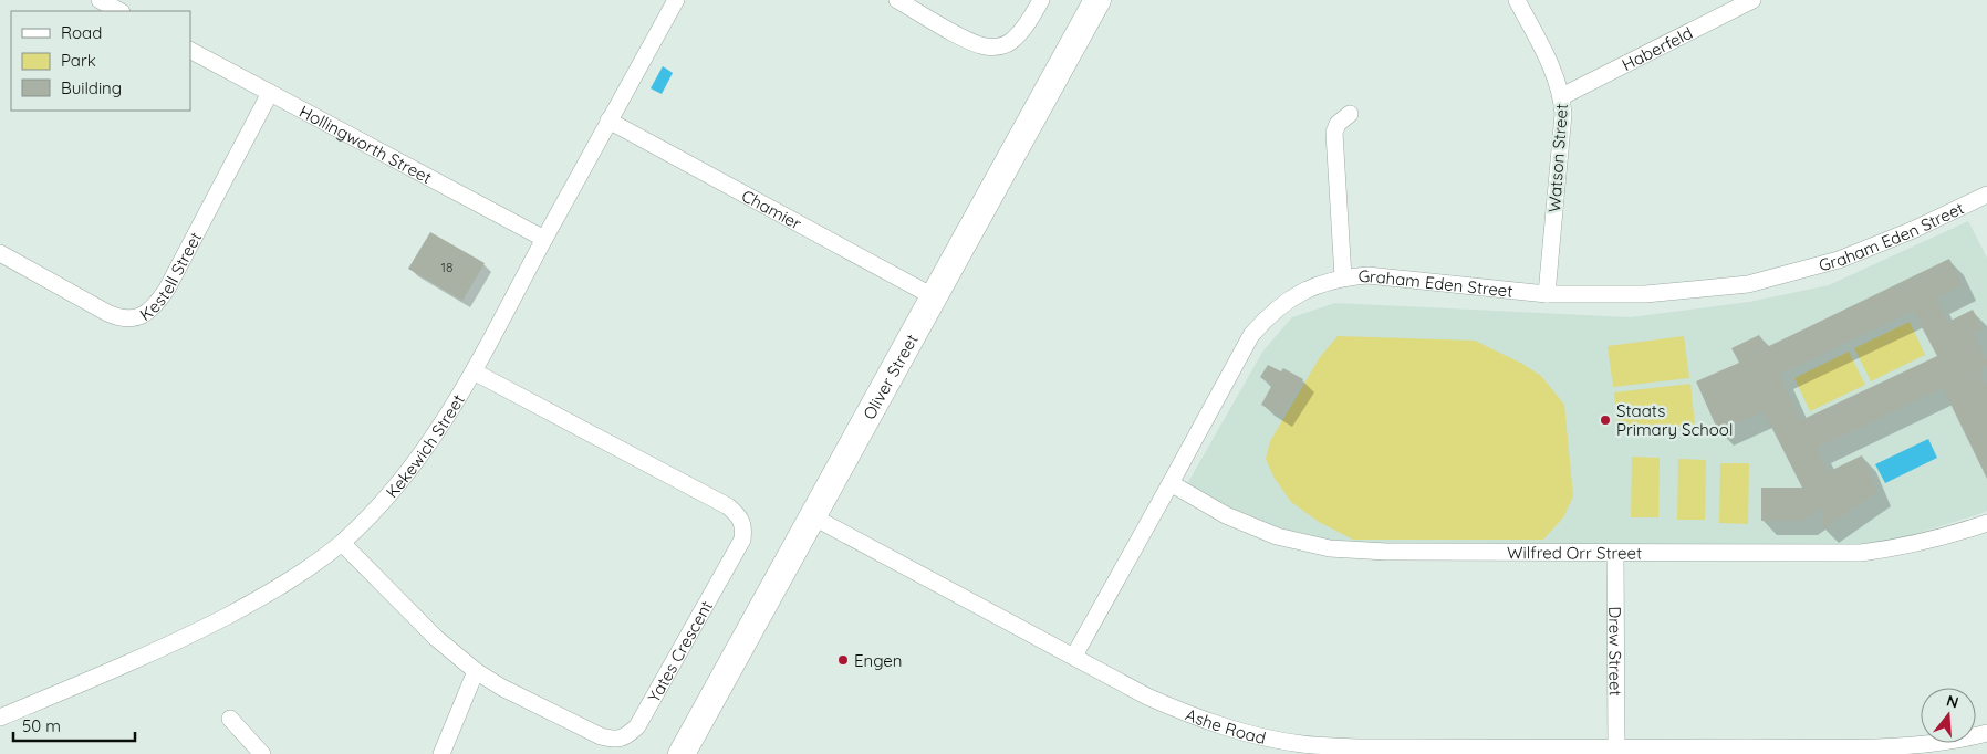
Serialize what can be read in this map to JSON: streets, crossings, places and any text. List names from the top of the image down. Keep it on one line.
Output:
{"streets":{"highway":["Oliver Street"],"street":["Haberfeld","Hollingworth Street","Watson Street","Chamier","Graham Eden Street","Kestell Street","Kekewich Street","Wilfred Orr Street","Drew Street","Yates Crescent","Ashe Road"]},"crossings":[["Haberfeld","Watson Street"],["Hollingworth Street","Kestell Street"],["Hollingworth Street","Kekewich Street"],["Watson Street","Graham Eden Street"],["Chamier","Oliver Street"],["Chamier","Kekewich Street"],["Graham Eden Street","Wilfred Orr Street"],["Graham Eden Street","Ashe Road"],["Oliver Street","Ashe Road"],["Kekewich Street","Yates Crescent"],["Wilfred Orr Street","Drew Street"],["Drew Street","Ashe Road"]],"places":["Staats Primary School","Engen"],"house_numbers":["18"],"legend":["Road","Park","Building"],"scale_bar":"50 m","north":"top"}
